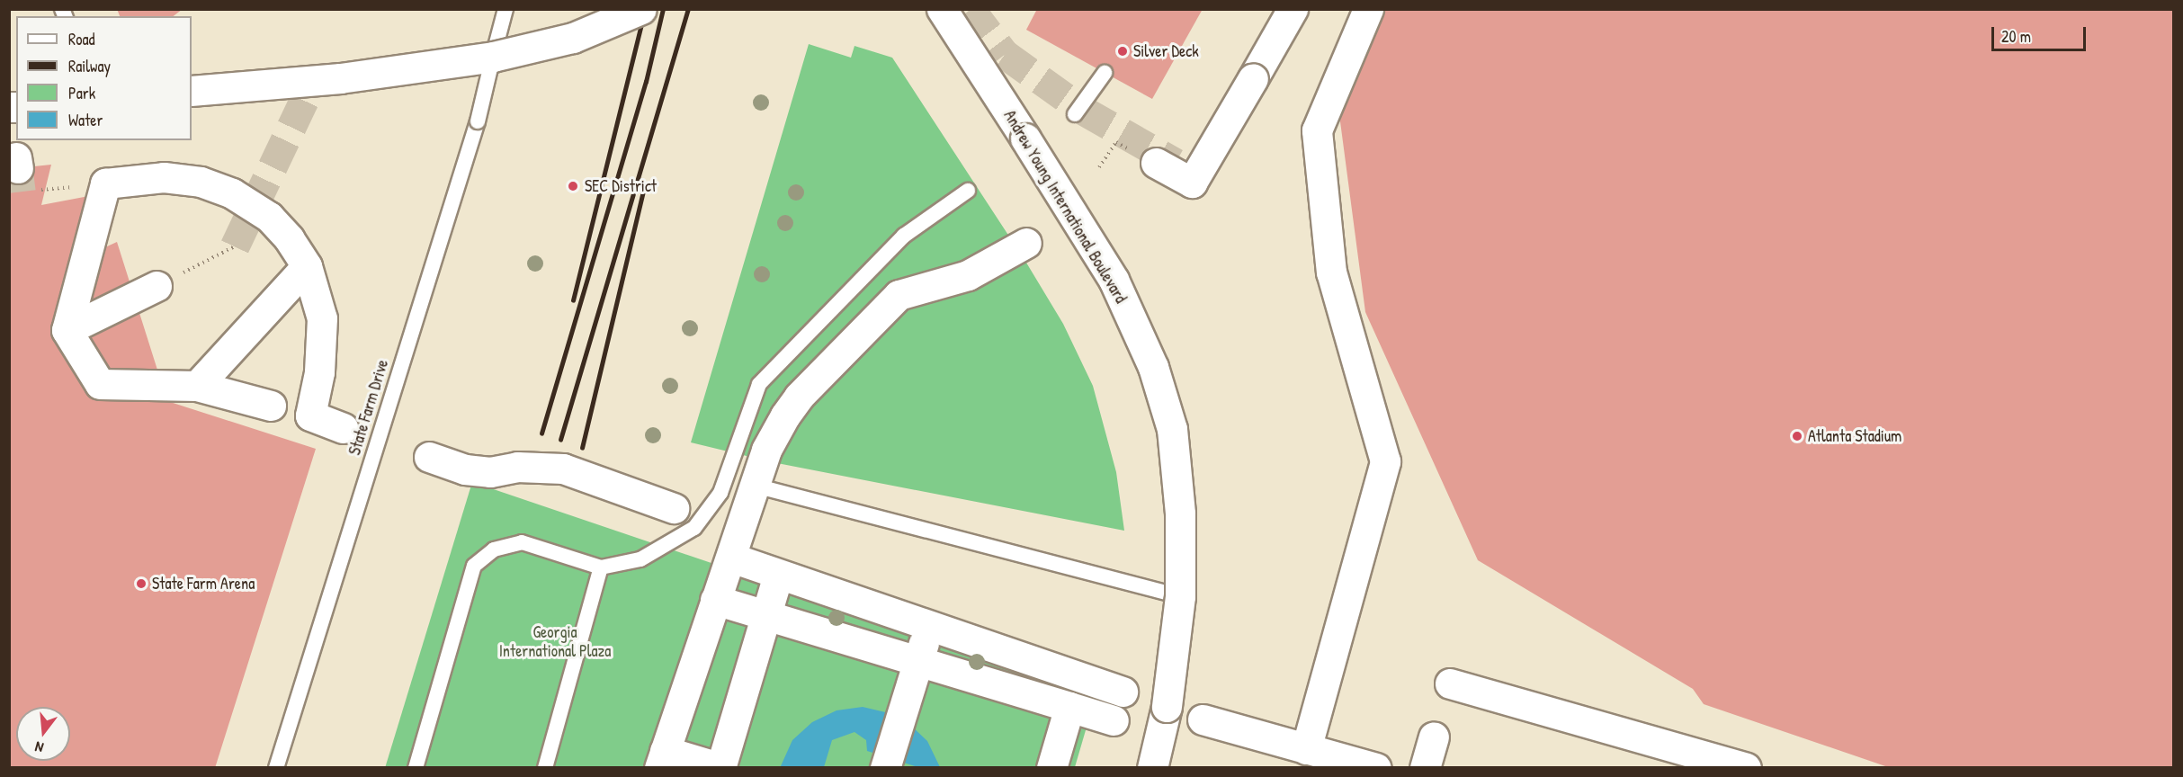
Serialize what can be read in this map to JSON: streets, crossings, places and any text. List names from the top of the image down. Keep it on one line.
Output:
{"streets":{"street":["Andrew Young International Boulevard"],"lane":["State Farm Drive"]},"parks":["Georgia International Plaza"],"places":["Silver Deck","SEC District","Atlanta Stadium","State Farm Arena"],"legend":["Road","Railway","Park","Water"],"scale_bar":"20 m","north":"bottom"}
